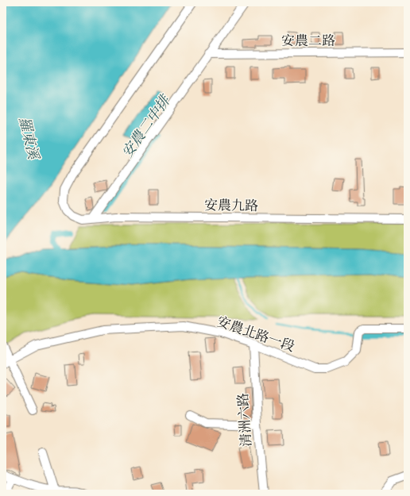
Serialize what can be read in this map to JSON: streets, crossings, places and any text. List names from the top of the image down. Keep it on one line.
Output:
{"streets":{"street":["安農二路","安農九路","安農北路一段","清洲六路"]},"crossings":[["安農北路一段","清洲六路"]],"water":["安農二中排","羅東溪"]}
